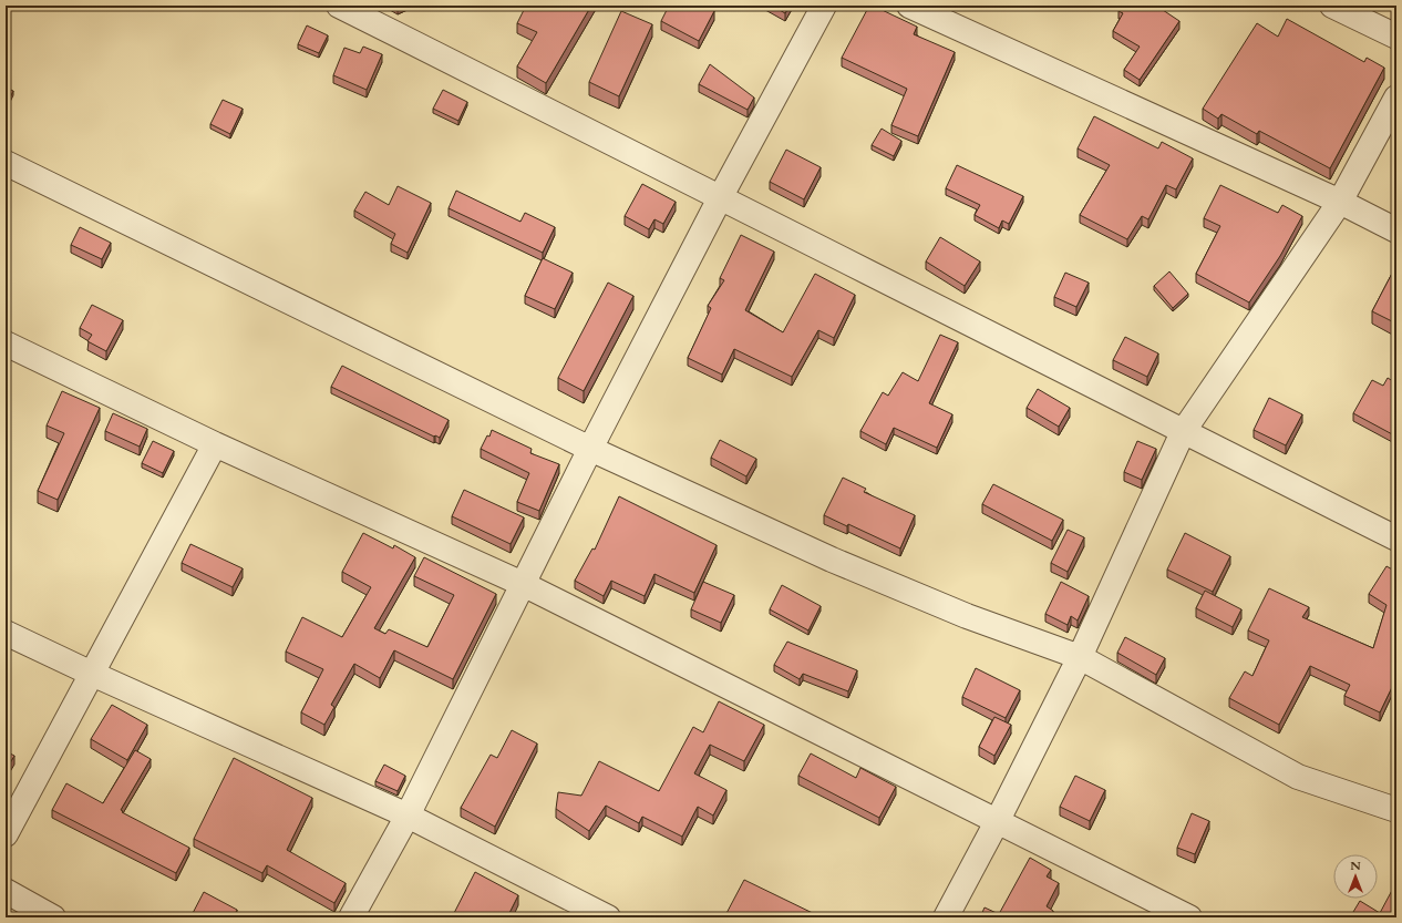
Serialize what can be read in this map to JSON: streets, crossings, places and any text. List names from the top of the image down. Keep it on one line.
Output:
{"north":"top"}
